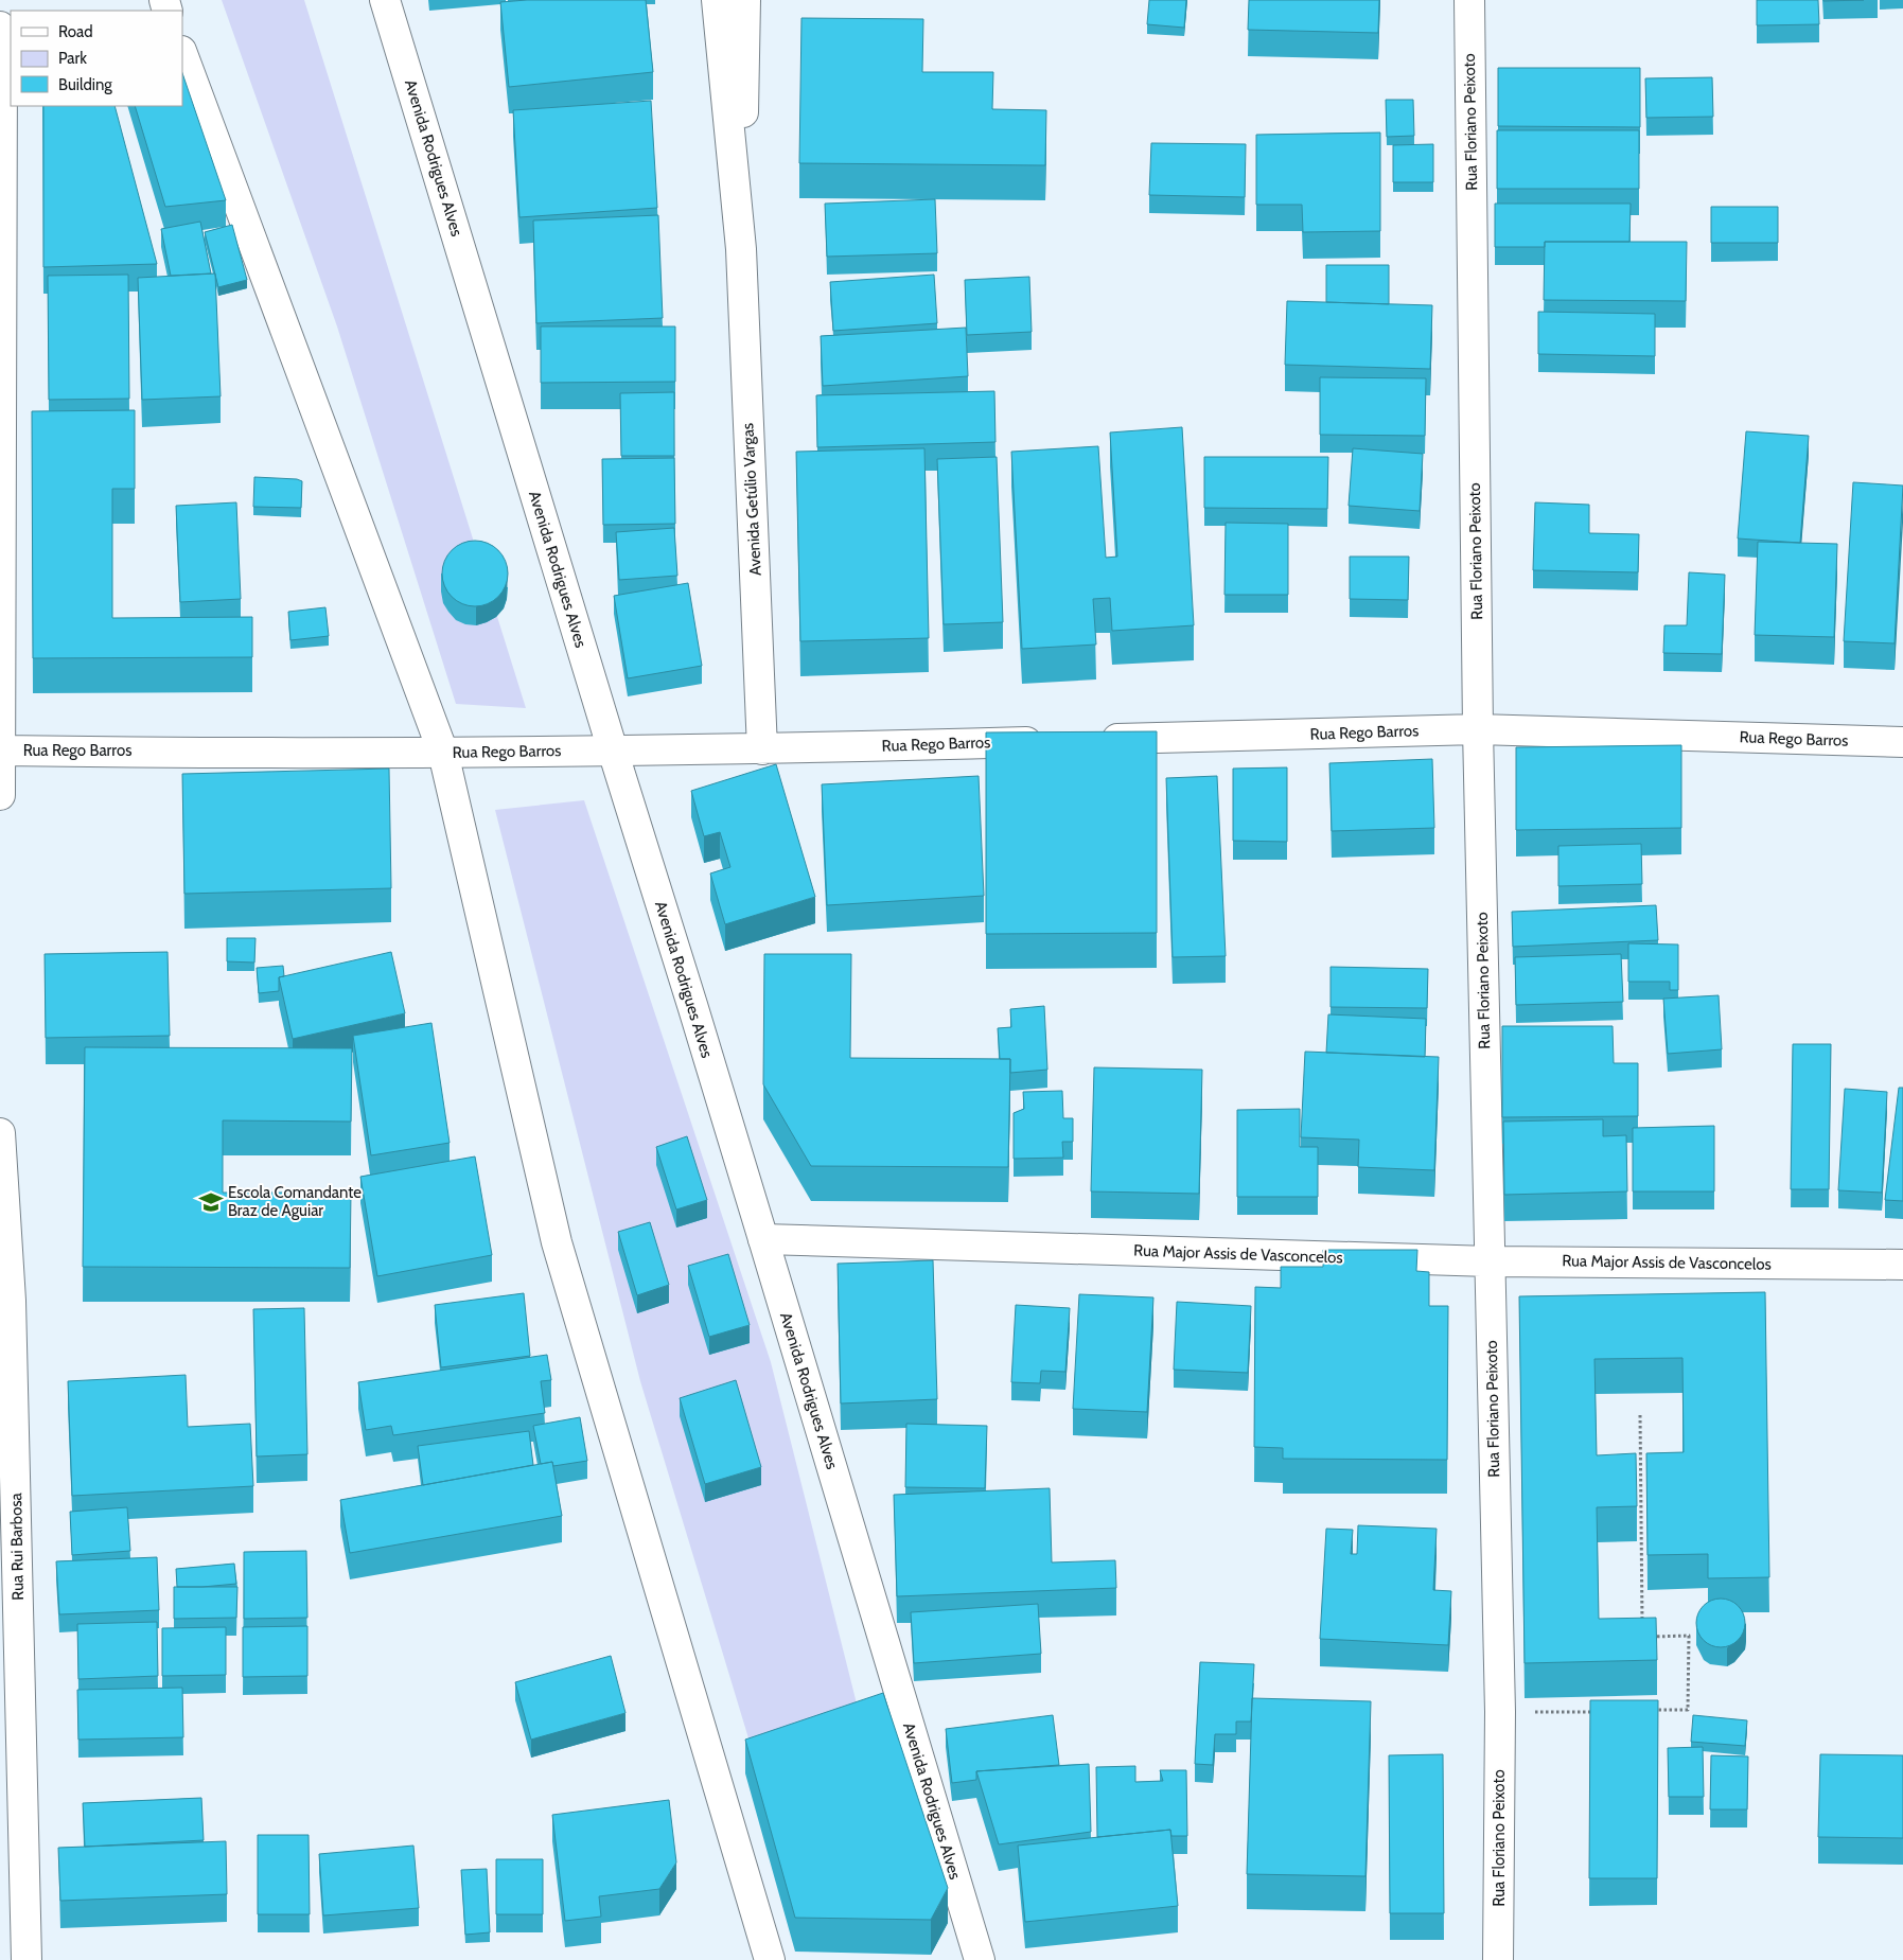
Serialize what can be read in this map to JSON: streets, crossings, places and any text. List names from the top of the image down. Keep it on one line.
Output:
{"streets":{"street":["Rua Floriano Peixoto","Avenida Rodrigues Alves","Avenida Getúlio Vargas","Rua Rego Barros","Rua Major Assis de Vasconcelos","Rua Rui Barbosa"]},"crossings":[["Rua Floriano Peixoto","Rua Rego Barros"],["Rua Floriano Peixoto","Rua Major Assis de Vasconcelos"],["Avenida Rodrigues Alves","Rua Rego Barros"],["Avenida Rodrigues Alves","Rua Major Assis de Vasconcelos"],["Avenida Getúlio Vargas","Rua Rego Barros"]],"places":{"school or university":["Escola Comandante Braz de Aguiar"]},"legend":["Road","Park","Building"]}
